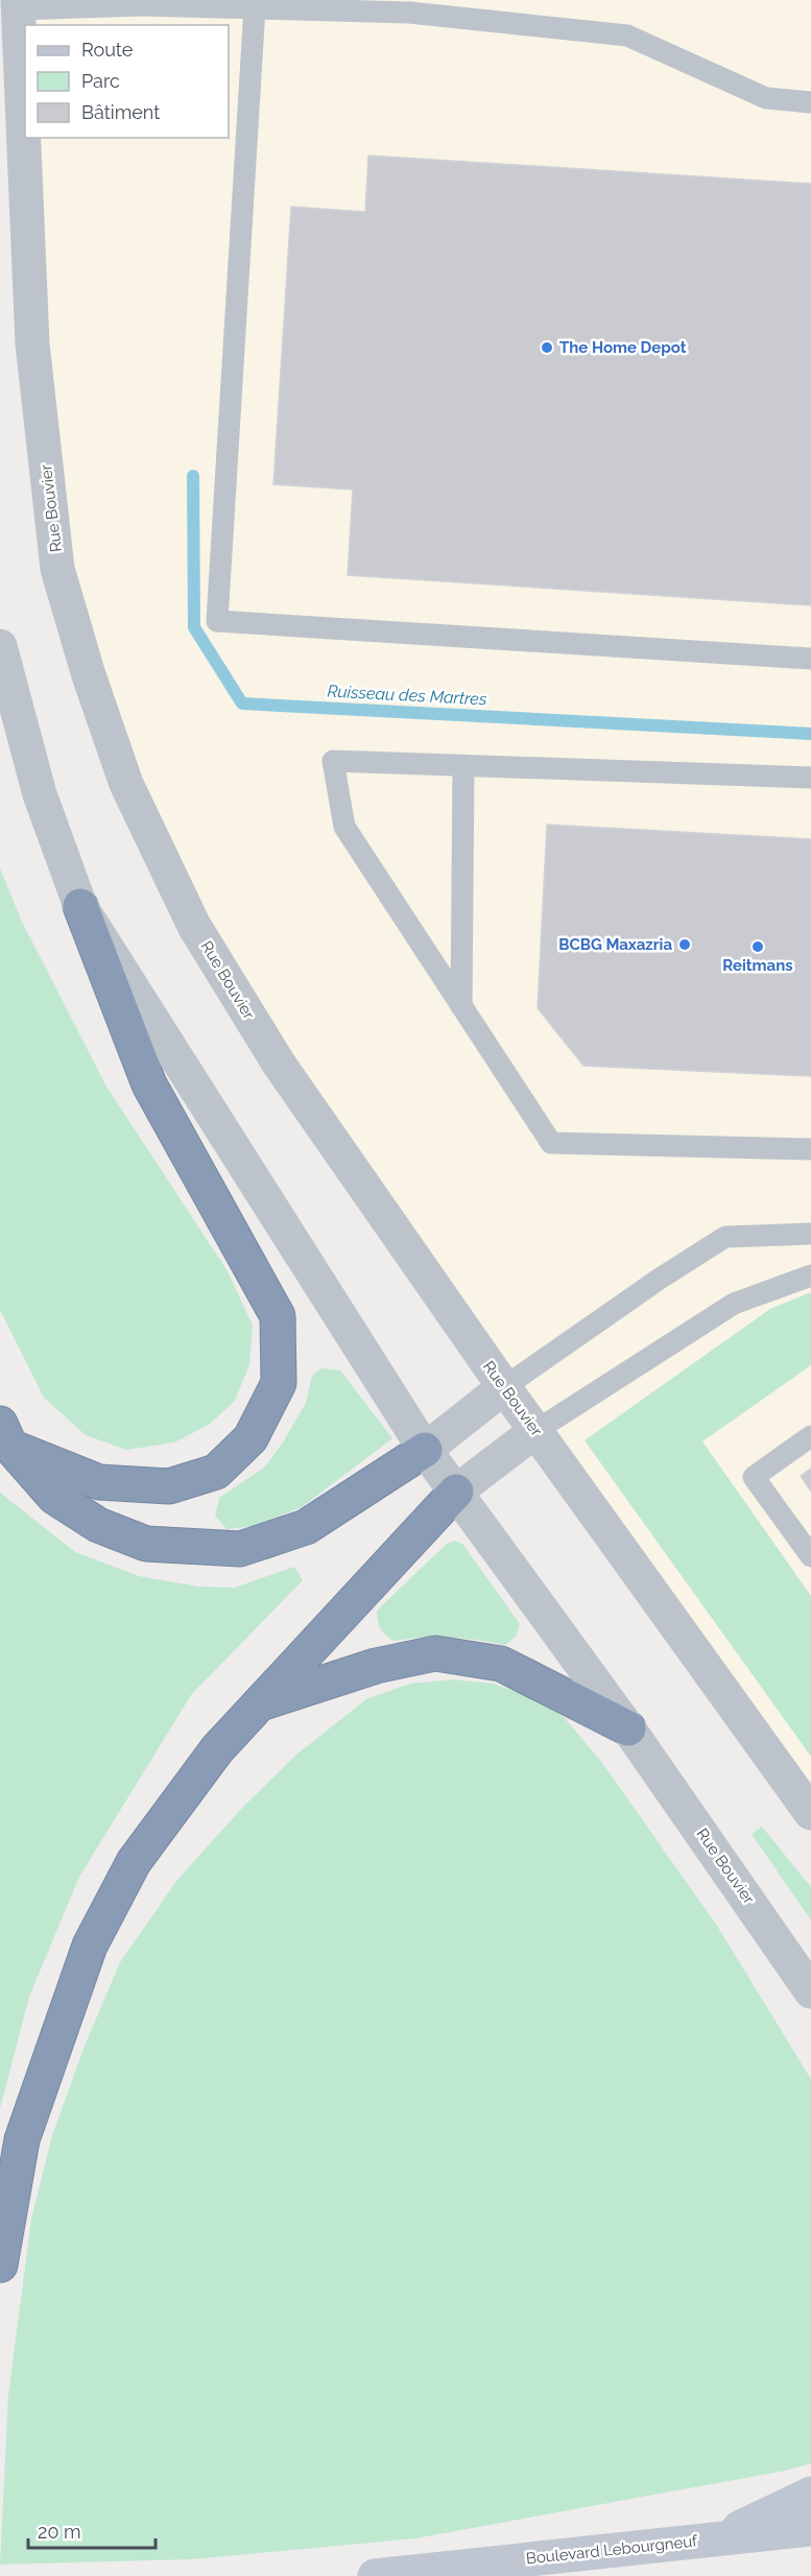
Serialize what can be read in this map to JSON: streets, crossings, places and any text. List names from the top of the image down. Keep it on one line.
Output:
{"streets":{"main road":["Boulevard Lebourgneuf"],"street":["Rue Bouvier"]},"water":["Ruisseau des Martres"],"places":["The Home Depot","BCBG Maxazria","Reitmans"],"legend":["Route","Parc","Bâtiment"],"scale_bar":"20 m"}
